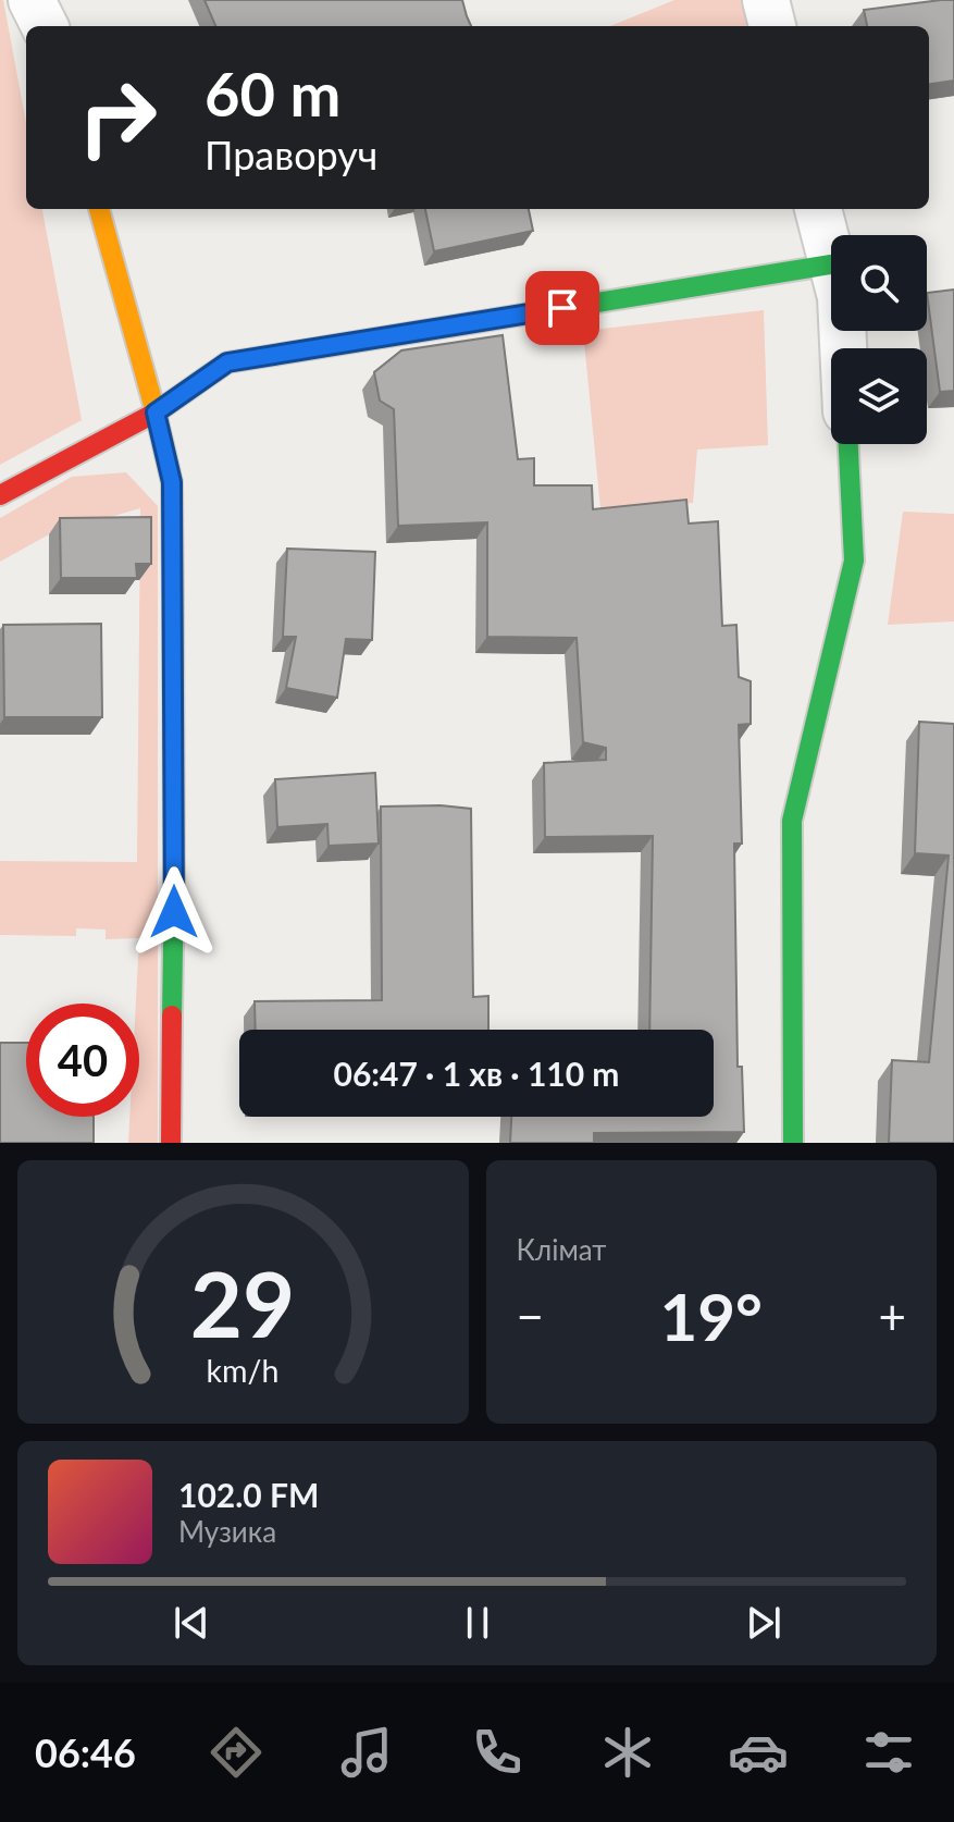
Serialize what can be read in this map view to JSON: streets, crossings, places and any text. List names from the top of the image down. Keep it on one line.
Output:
{"page":{"turn":["60 m","Праворуч"],"limit":"40","trip":"06:47 · 1 хв · 110 m","tile":"Клімат","heat":["−","19°","+"],"song":["102.0 FM","Музика"],"tabs":"06:46","gauge":["29","km/h"]}}
